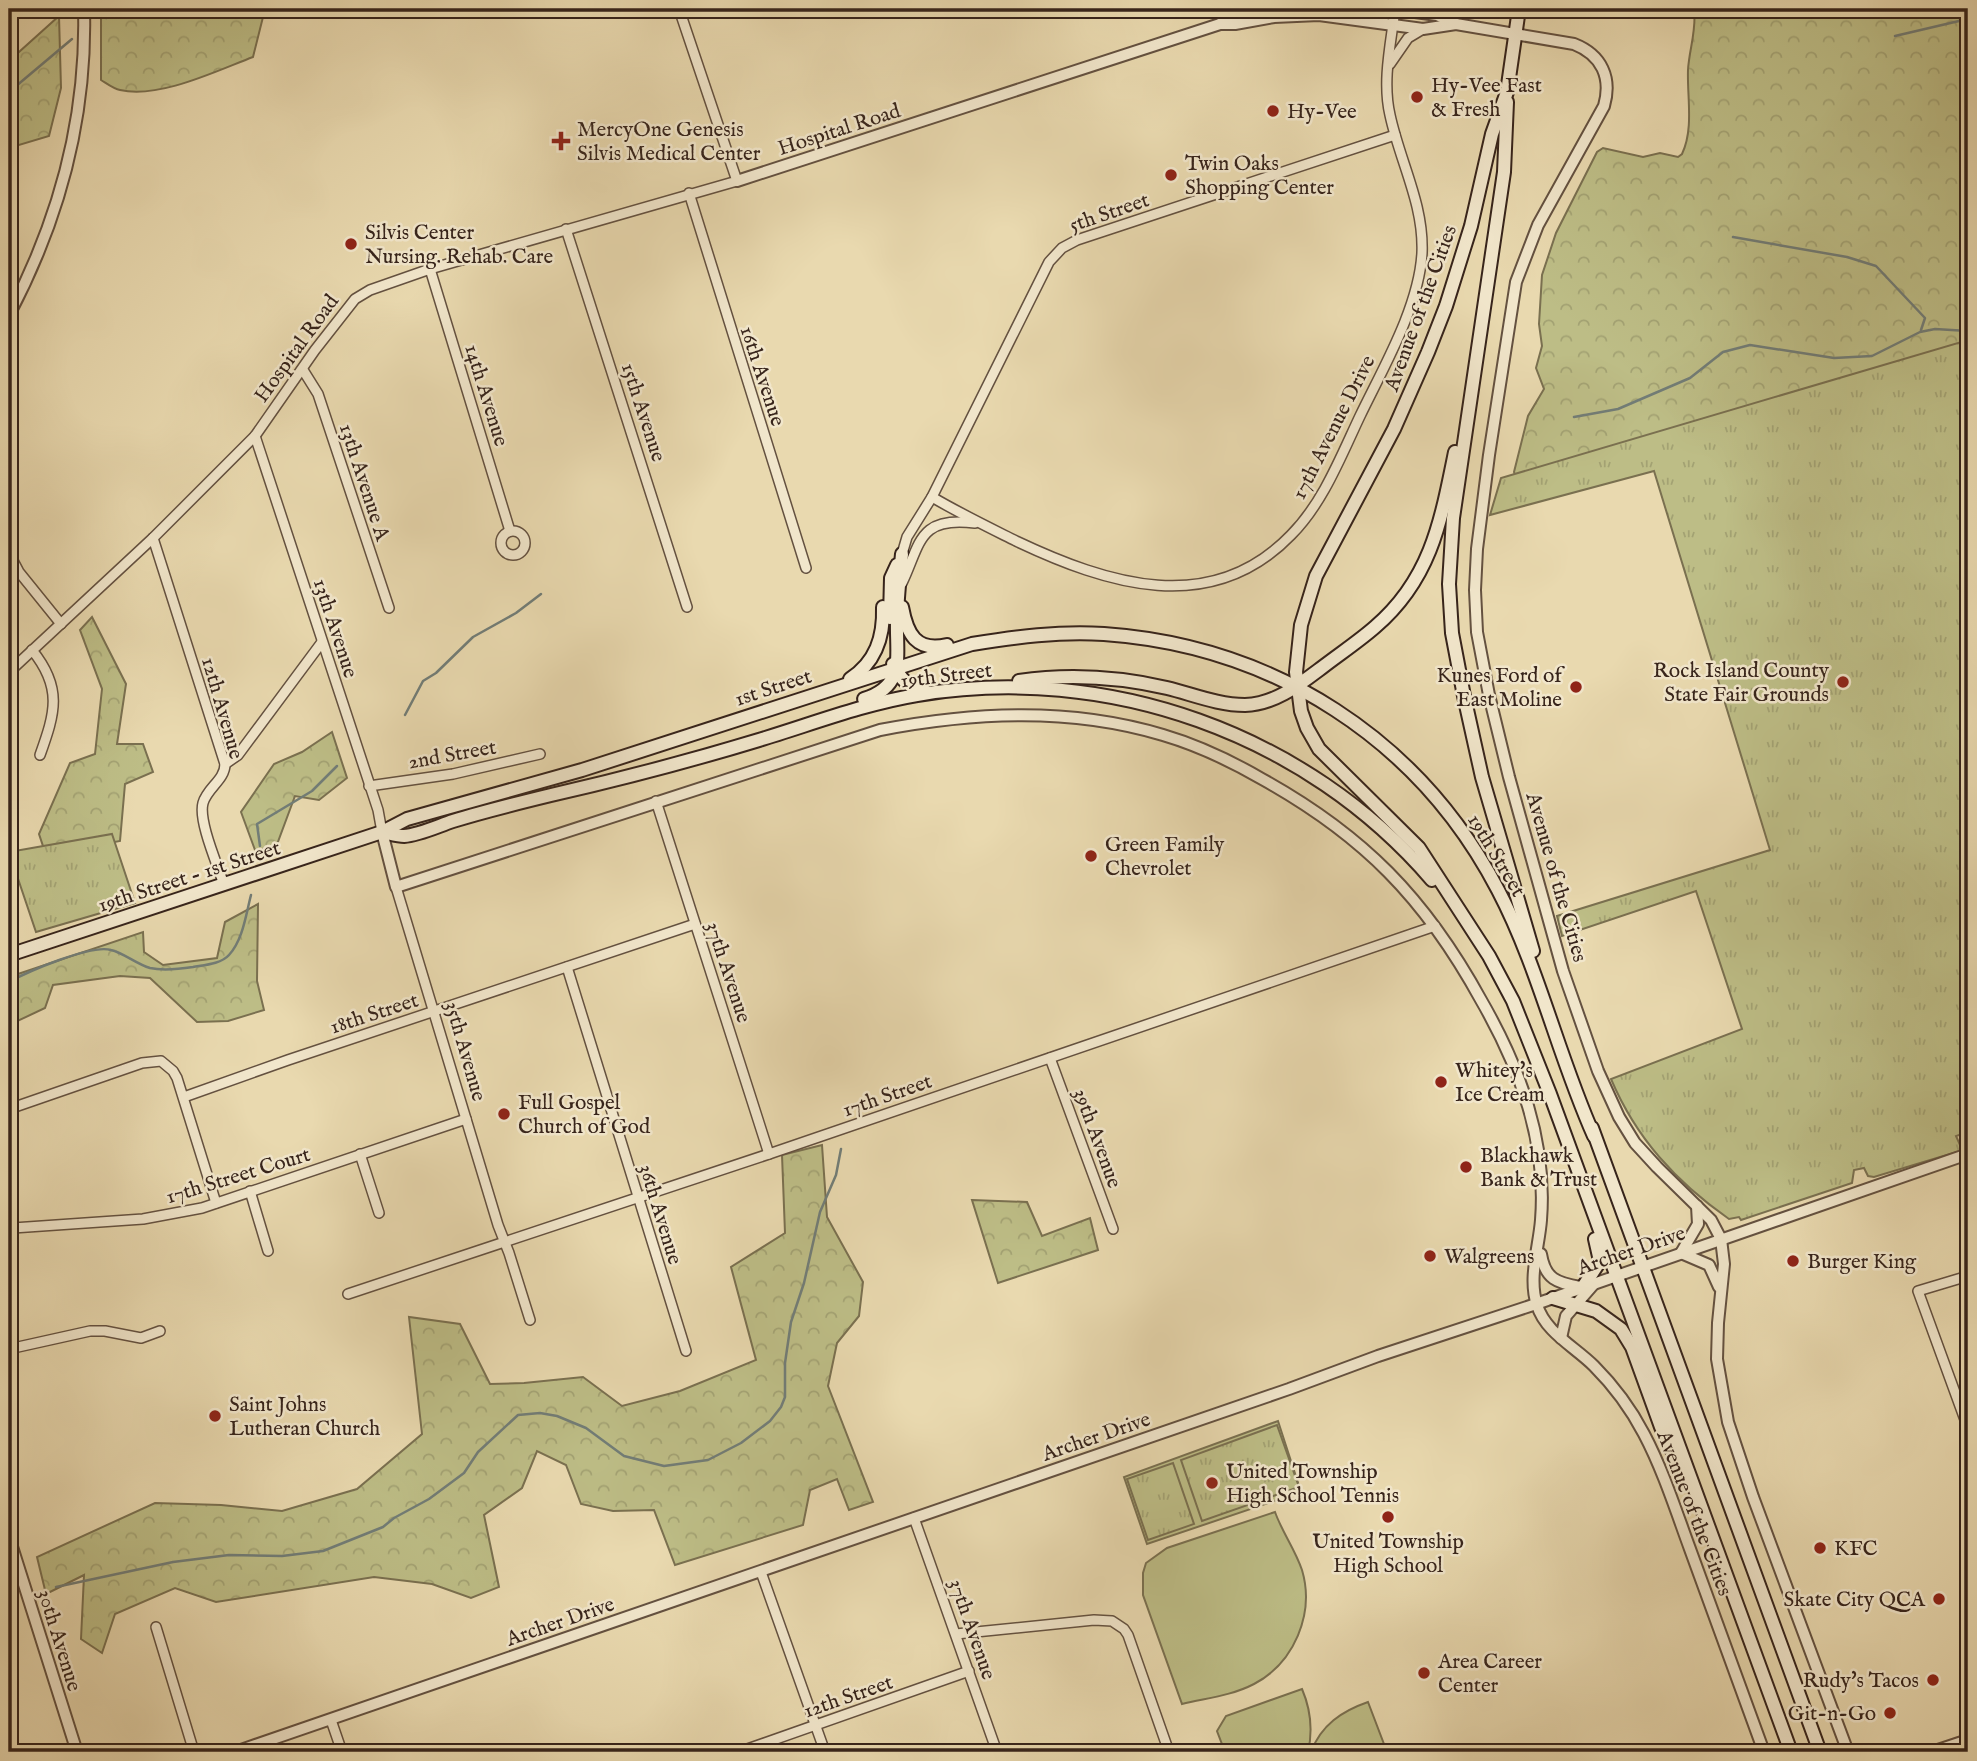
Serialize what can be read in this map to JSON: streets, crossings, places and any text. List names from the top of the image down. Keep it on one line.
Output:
{"streets":{"main road":["Avenue of the Cities","19th Street","1st Street","19th Street - 1st Street"],"street":["Hospital Road","5th Street","16th Avenue","14th Avenue","15th Avenue","17th Avenue Drive","13th Avenue A","13th Avenue","12th Avenue","2nd Street","37th Avenue","18th Street","35th Avenue","17th Street","39th Avenue","17th Street Court","36th Avenue","Archer Drive","30th Avenue","12th Street"]},"crossings":[["Hospital Road","Avenue of the Cities"],["Hospital Road","16th Avenue"],["Hospital Road","14th Avenue"],["Hospital Road","15th Avenue"],["Hospital Road","17th Avenue Drive"],["Hospital Road","13th Avenue A"],["Hospital Road","13th Avenue"],["Hospital Road","12th Avenue"],["5th Street","17th Avenue Drive"],["Avenue of the Cities","19th Street"],["Avenue of the Cities","Archer Drive"],["13th Avenue","19th Street"],["13th Avenue","1st Street"],["13th Avenue","2nd Street"],["13th Avenue","19th Street - 1st Street"],["13th Avenue","35th Avenue"],["19th Street","1st Street"],["19th Street","19th Street - 1st Street"],["19th Street","37th Avenue"],["19th Street","35th Avenue"],["19th Street","17th Street"],["1st Street","19th Street - 1st Street"],["1st Street","35th Avenue"],["12th Avenue","19th Street - 1st Street"],["19th Street - 1st Street","35th Avenue"],["37th Avenue","18th Street"],["37th Avenue","17th Street"],["37th Avenue","Archer Drive"],["37th Avenue","12th Street"],["18th Street","35th Avenue"],["18th Street","36th Avenue"],["35th Avenue","17th Street"],["35th Avenue","17th Street Court"],["17th Street","39th Avenue"],["17th Street","36th Avenue"]],"places":{"other":["Hy-Vee Fast & Fresh","Hy-Vee","Twin Oaks Shopping Center","Silvis Center Nursing. Rehab. Care","Rock Island County State Fair Grounds","Kunes Ford of East Moline","Green Family Chevrolet","Whitey's Ice Cream","Full Gospel Church of God","Blackhawk Bank & Trust","Walgreens","Burger King","Saint Johns Lutheran Church","United Township High School Tennis","United Township High School","KFC","Skate City QCA","Area Career Center","Rudy's Tacos","Git-n-Go"],"health":["MercyOne Genesis Silvis Medical Center"]}}
